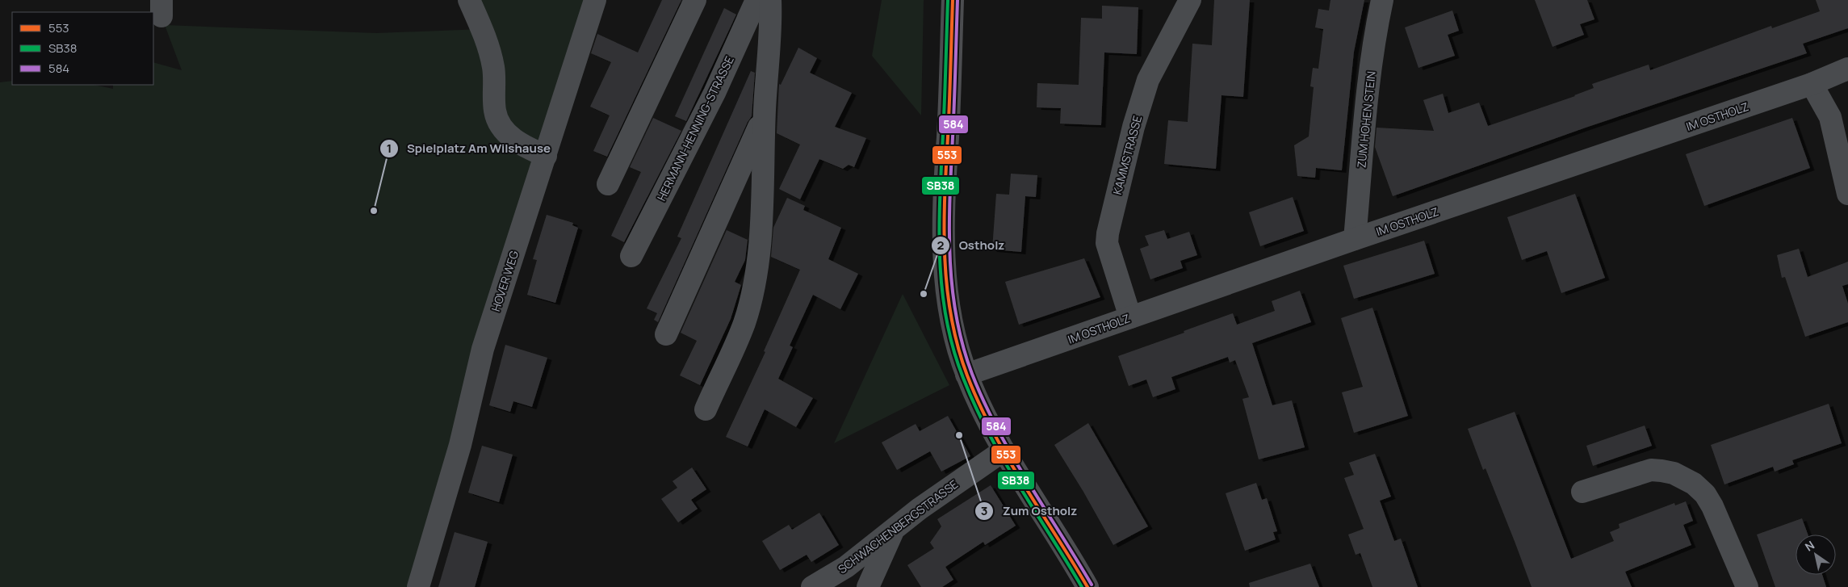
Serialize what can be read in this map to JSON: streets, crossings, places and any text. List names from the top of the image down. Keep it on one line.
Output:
{"streets":{"street":["IM OSTHOLZ","ZUM HOHEN STEIN","HERMANN-HENNING-STRASSE","KAMMSTRASSE","HOVER WEG","SCHWACHENBERGSTRASSE"]},"crossings":[["IM OSTHOLZ","ZUM HOHEN STEIN"],["IM OSTHOLZ","KAMMSTRASSE"]],"places":["Spielplatz Am Wilshause","Ostholz","Zum Ostholz"],"lines":["transit line 553","transit line SB38","transit line 584"],"legend":["553","SB38","584"],"north":"top left"}
